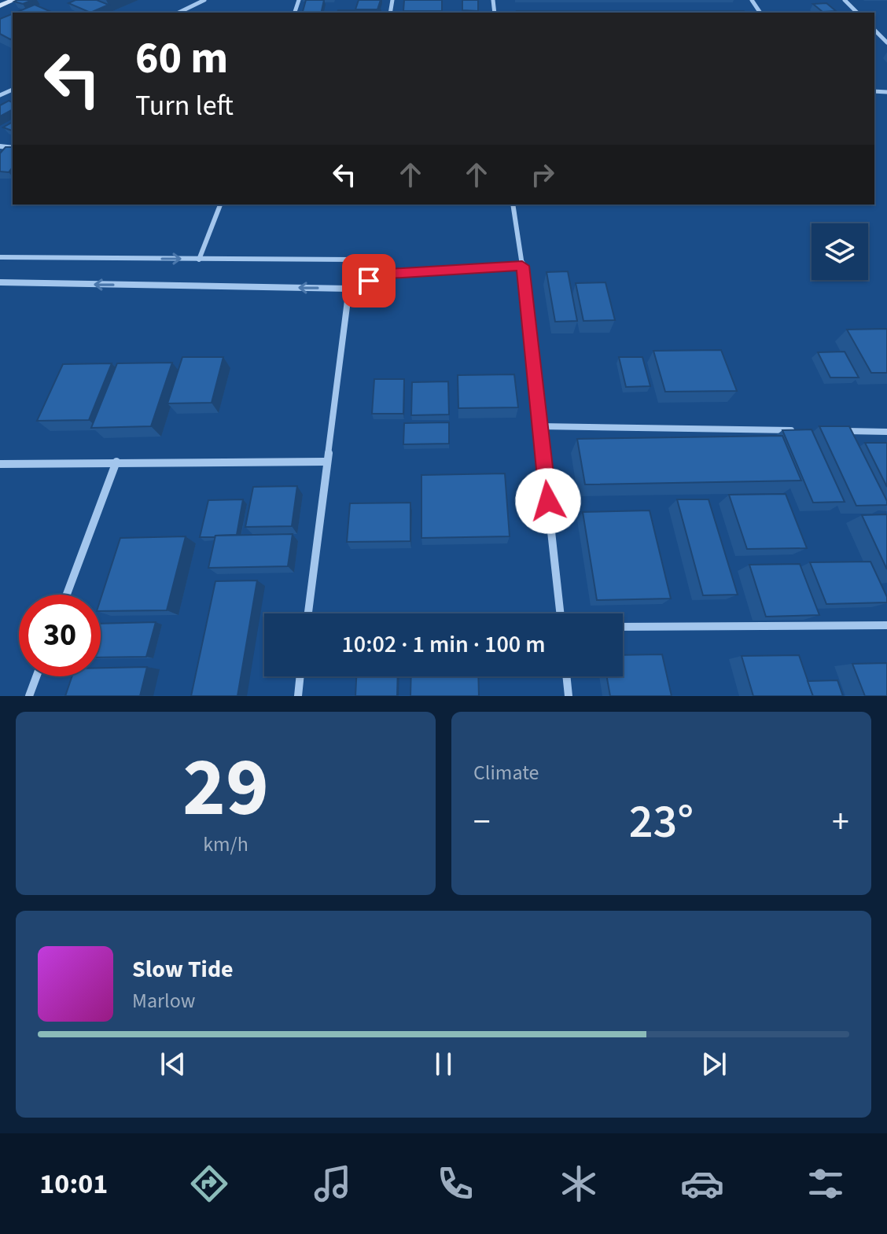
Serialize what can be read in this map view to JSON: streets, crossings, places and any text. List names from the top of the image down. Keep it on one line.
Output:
{"page":{"turn":["60 m","Turn left"],"limit":"30","trip":"10:02 · 1 min · 100 m","tile":[["29","km/h"],"Climate"],"heat":["−","23°","+"],"song":["Slow Tide","Marlow"],"tabs":"10:01"}}
